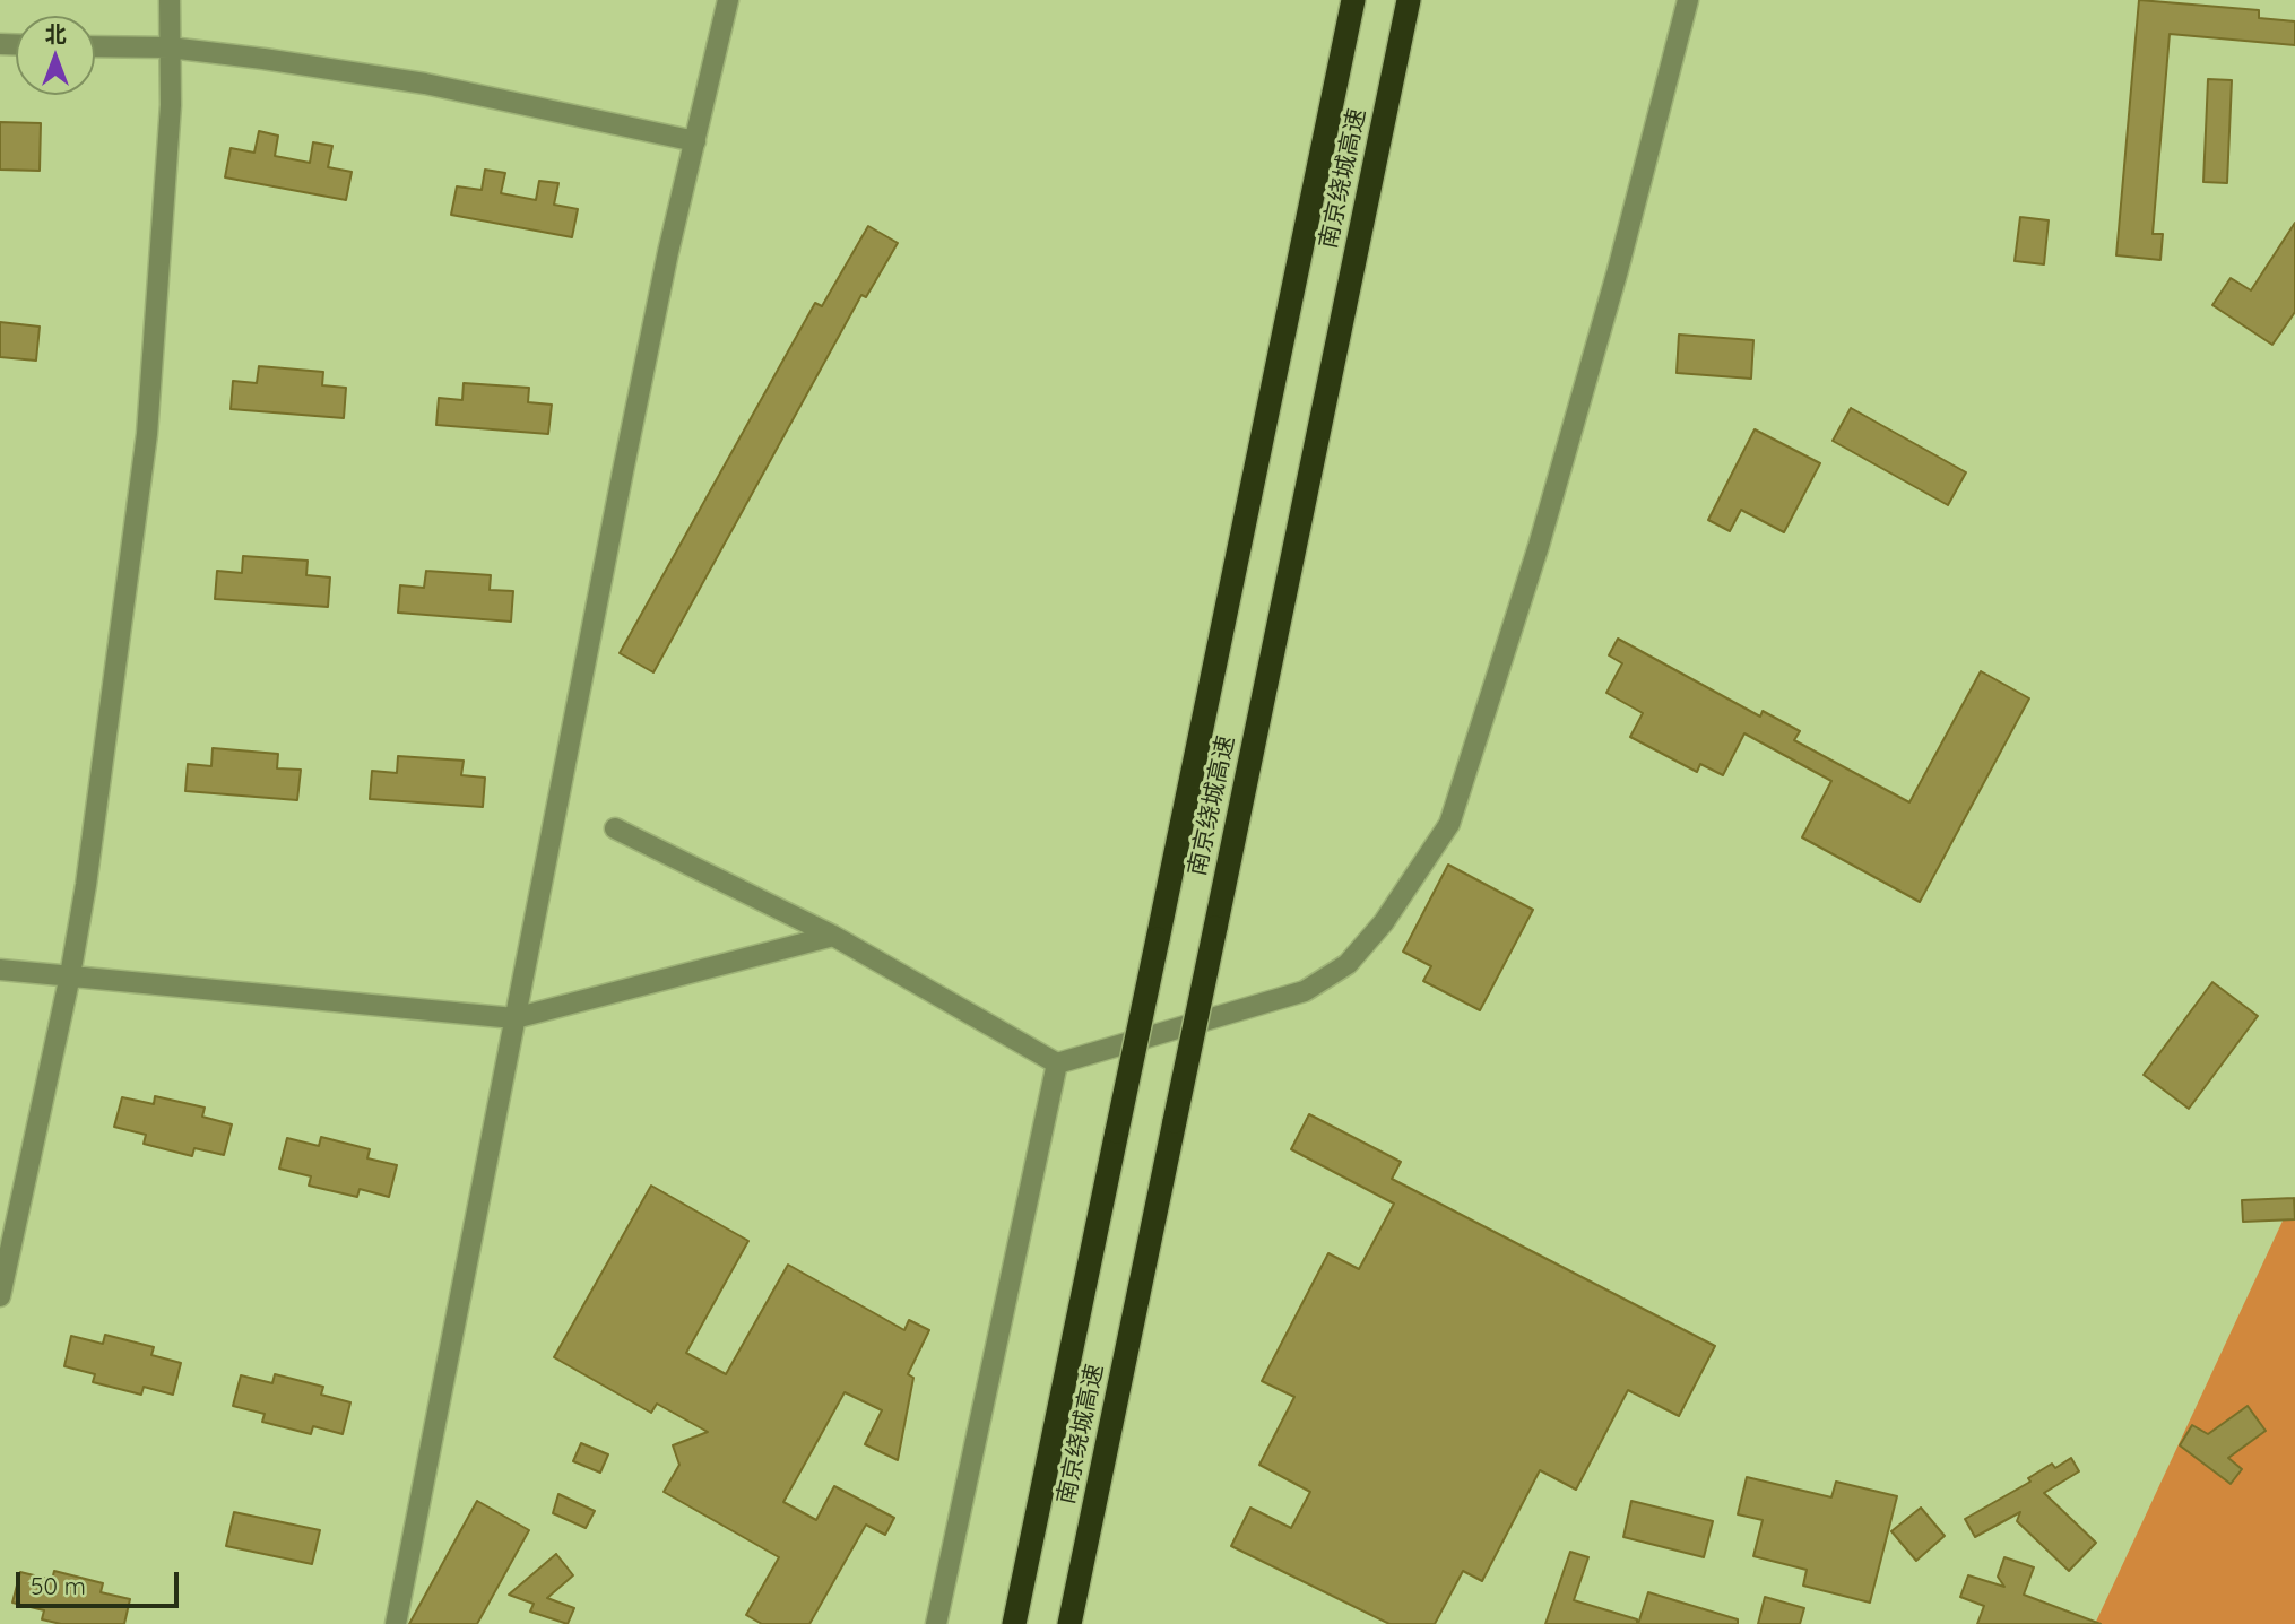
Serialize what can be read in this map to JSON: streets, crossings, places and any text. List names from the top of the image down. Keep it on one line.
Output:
{"streets":{"highway":["南京绕城高速"]},"scale_bar":"50 m","north":"top"}
